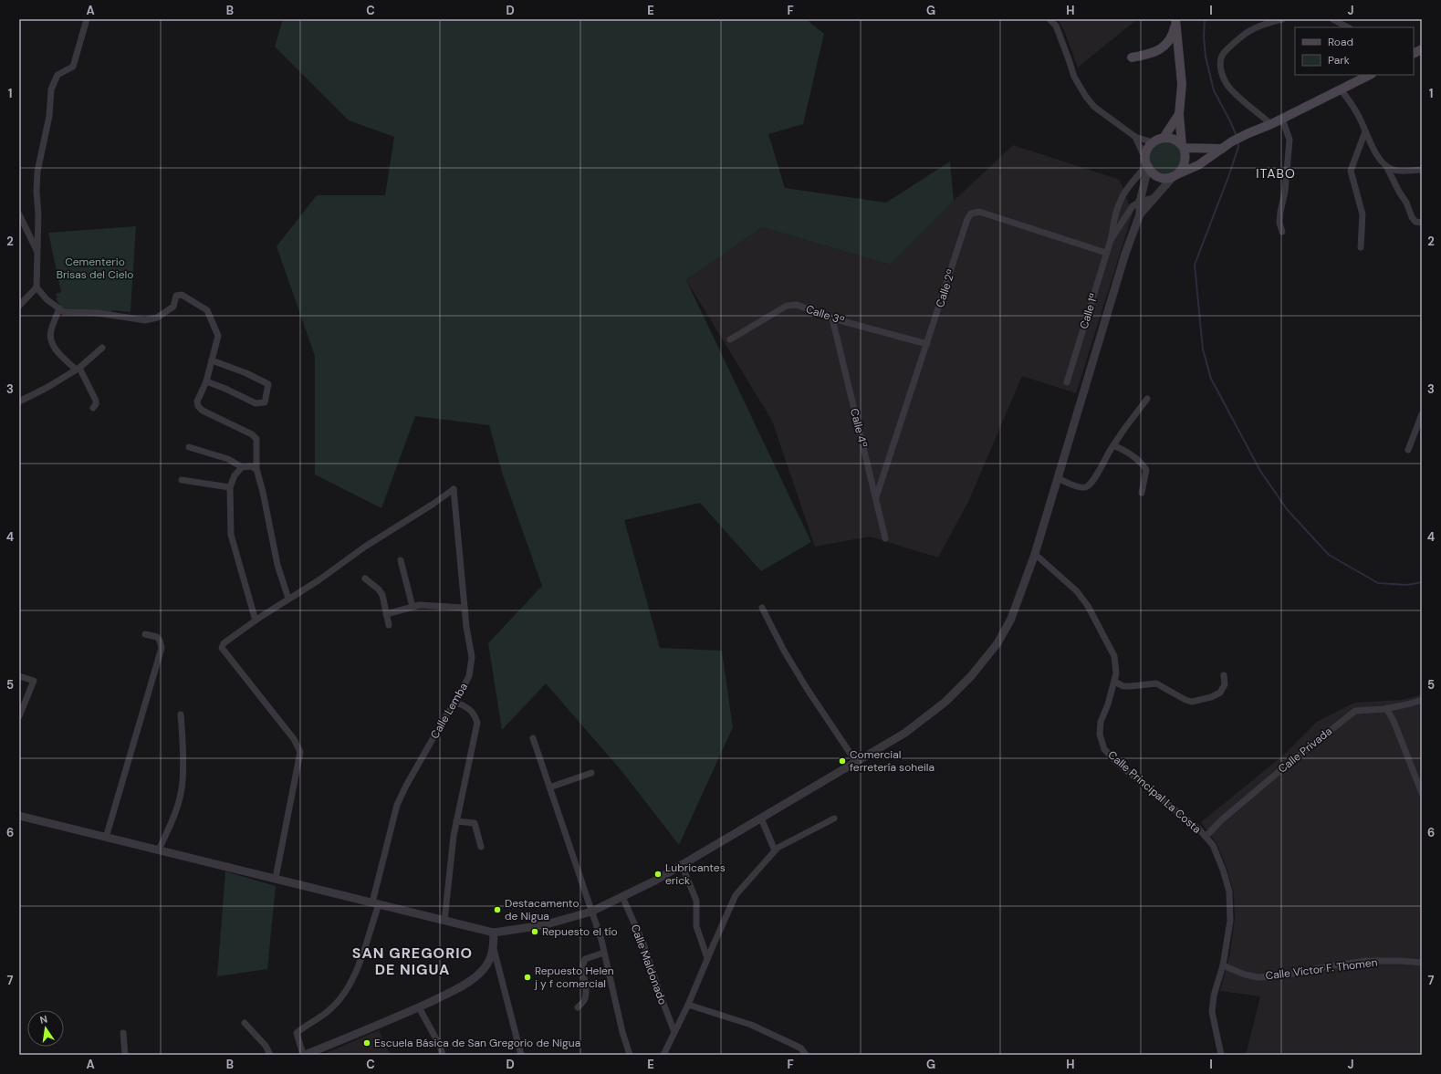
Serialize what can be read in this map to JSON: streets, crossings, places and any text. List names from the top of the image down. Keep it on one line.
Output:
{"streets":{"street":["Calle 2ª","Calle 1ª","Calle 3ª","Calle 4ª","Calle Lemba","Calle Privada","Calle Principal La Costa","Calle Maldonado","Calle Víctor F. Thomen"]},"crossings":[["Calle 2ª","Calle 1ª"],["Calle 2ª","Calle 3ª"],["Calle 2ª","Calle 4ª"],["Calle 3ª","Calle 4ª"],["Calle Privada","Calle Principal La Costa"],["Calle Principal La Costa","Calle Víctor F. Thomen"]],"districts":["ITABO","SAN GREGORIO DE NIGUA"],"parks":["Cementerio Brisas del Cielo"],"places":["Comercial ferretería soheila","Lubricantes erick","Destacamento de Nigua","Repuesto el tío","Repuesto Helen j y f comercial","Escuela Básica de San Gregorio de Nigua"],"legend":["Road","Park"],"north":"top","grid":{"columns":["A","B","C","D","E","F","G","H","I","J"],"rows":["1","2","3","4","5","6","7"]}}
